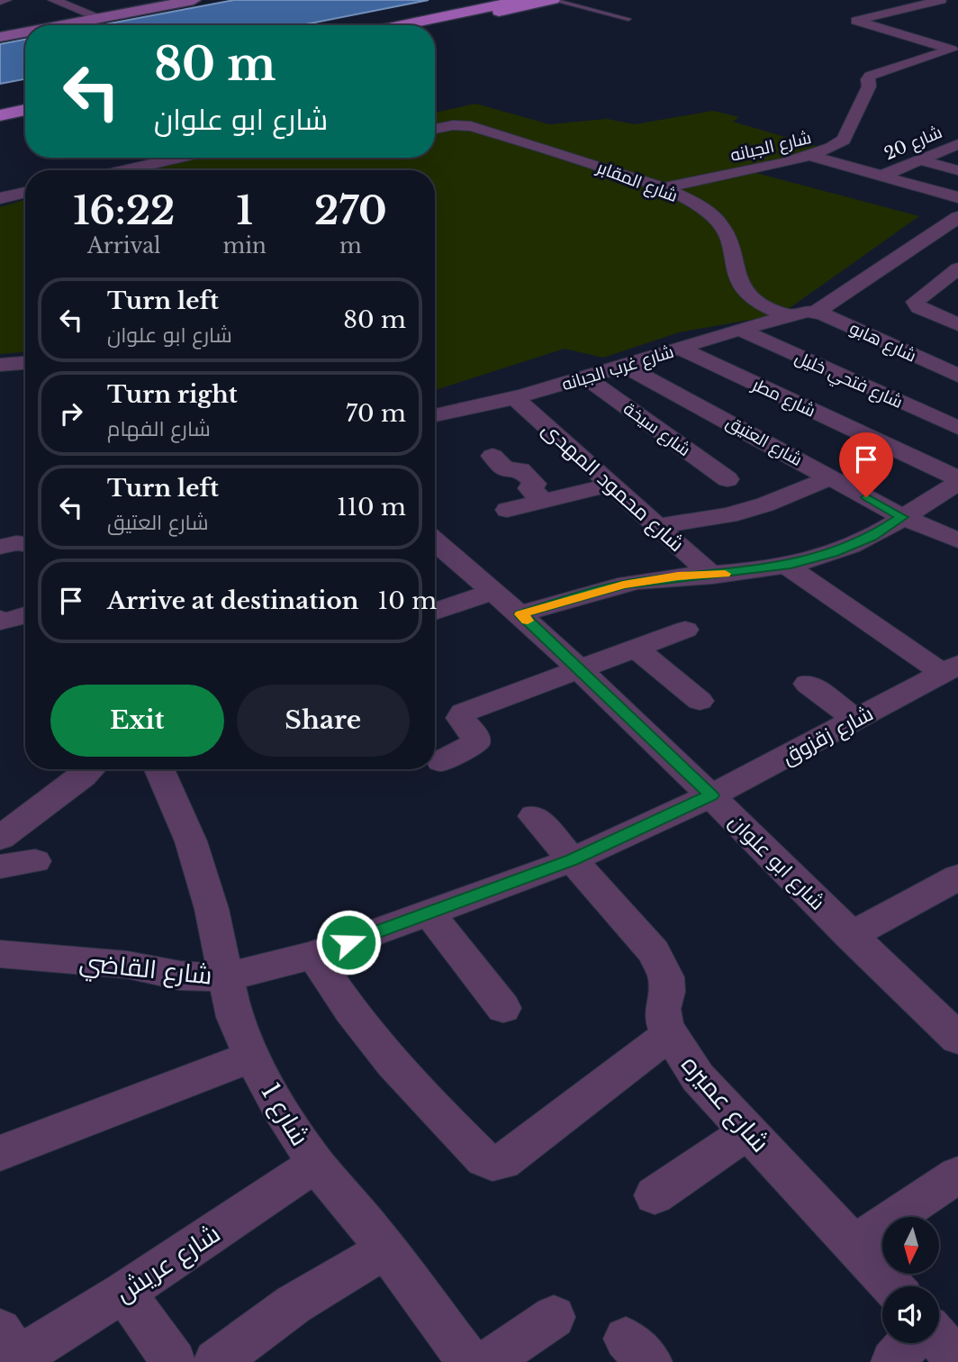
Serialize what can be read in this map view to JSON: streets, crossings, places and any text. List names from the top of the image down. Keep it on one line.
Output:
{"streets":{"street":["شارع 20","شارع الجبانه","شارع المقابر","شارع هابو","شارع غرب الجبانه","شارع فتحي خليل","شارع مطر","شارع سيخة","شارع العتيق","شارع محمود المهدى","شارع زقزوق","شارع ابو علوان","شارع القاضي","شارع عميره","شارع 1","شارع عريش"]},"crossings":[["شارع الجبانه","شارع المقابر"],["شارع المقابر","شارع هابو"],["شارع المقابر","شارع غرب الجبانه"],["شارع هابو","شارع غرب الجبانه"],["شارع غرب الجبانه","شارع فتحي خليل"],["شارع غرب الجبانه","شارع مطر"],["شارع غرب الجبانه","شارع سيخة"],["شارع غرب الجبانه","شارع العتيق"],["شارع غرب الجبانه","شارع محمود المهدى"],["شارع زقزوق","شارع ابو علوان"],["شارع زقزوق","شارع القاضي"],["شارع ابو علوان","شارع القاضي"],["شارع القاضي","شارع عميره"],["شارع القاضي","شارع 1"],["شارع 1","شارع عريش"]],"north":"bottom","page":{"turn":["80 m","شارع ابو علوان"],"eta":["16:22","Arrival","1","min","270","m"],"list":[{"name":"Turn left","note":"شارع ابو علوان","value":"80 m"},{"name":"Turn right","note":"شارع الفهام","value":"70 m"},{"name":"Turn left","note":"شارع العتيق","value":"110 m"},{"name":"Arrive at destination","value":"10 m"}],"buttons":["Exit","Share"]}}
